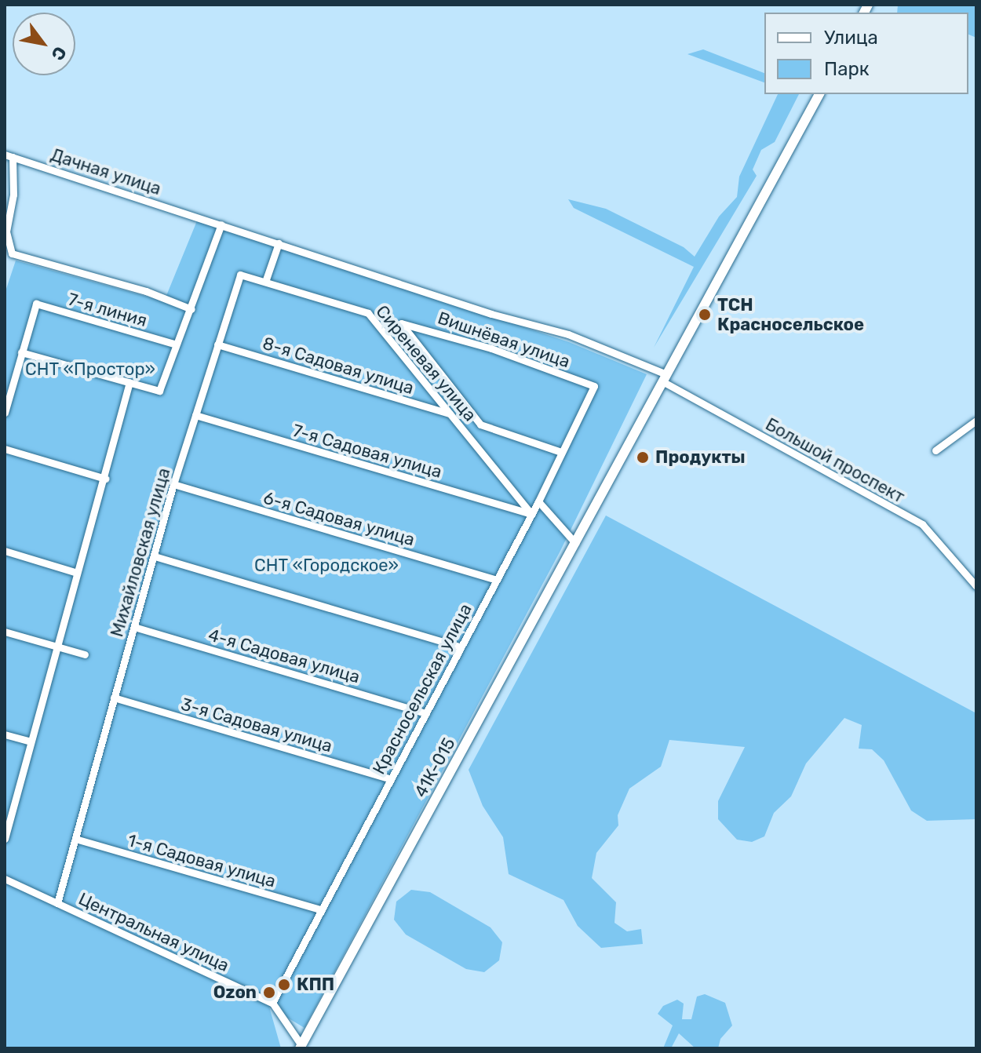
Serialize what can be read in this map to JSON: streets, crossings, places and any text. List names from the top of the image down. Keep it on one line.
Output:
{"streets":{"main road":["41К-015"],"street":["Дачная улица","7-я линия","Вишнёвая улица","Сиреневая улица","8-я Садовая улица","7-я Садовая улица","Большой проспект","6-я Садовая улица","Михайловская улица","4-я Садовая улица","Красносельская улица","3-я Садовая улица","1-я Садовая улица","Центральная улица"]},"crossings":[["Дачная улица","Большой проспект"],["Вишнёвая улица","Красносельская улица"],["Сиреневая улица","8-я Садовая улица"],["Сиреневая улица","7-я Садовая улица"],["Сиреневая улица","Михайловская улица"],["Сиреневая улица","Красносельская улица"],["8-я Садовая улица","Михайловская улица"],["7-я Садовая улица","Михайловская улица"],["7-я Садовая улица","Красносельская улица"],["Большой проспект","41К-015"],["6-я Садовая улица","Михайловская улица"],["6-я Садовая улица","Красносельская улица"],["Михайловская улица","4-я Садовая улица"],["Михайловская улица","3-я Садовая улица"],["Михайловская улица","1-я Садовая улица"],["Михайловская улица","Центральная улица"],["4-я Садовая улица","Красносельская улица"],["Красносельская улица","3-я Садовая улица"],["Красносельская улица","1-я Садовая улица"],["Красносельская улица","Центральная улица"]],"parks":["СНТ «Простор»","СНТ «Городское»"],"places":["ТСН Красносельское","Продукты","КПП","Ozon"],"legend":["Улица","Парк"],"north":"bottom right"}
